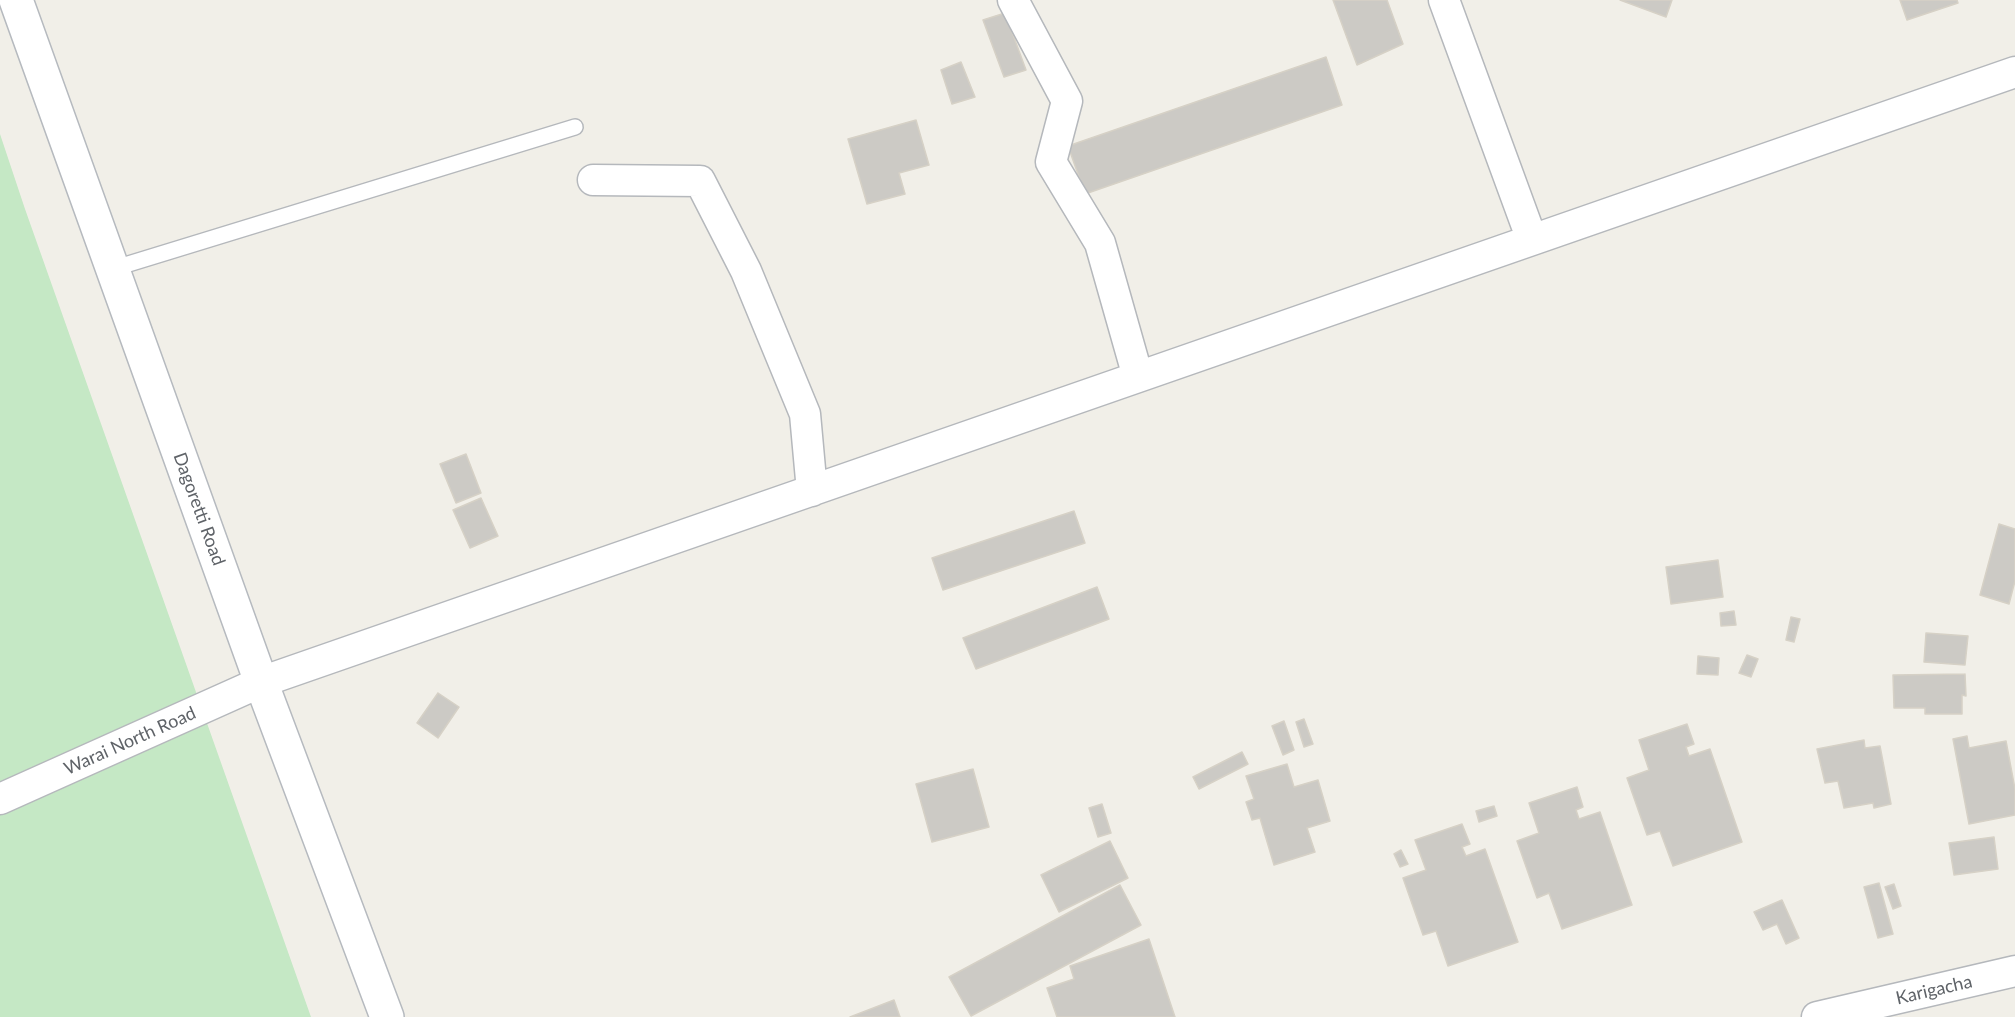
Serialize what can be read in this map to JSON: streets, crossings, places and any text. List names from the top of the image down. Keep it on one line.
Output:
{"streets":{"main road":["Dagoretti Road"],"street":["Warai North Road","Karigacha"]},"crossings":[["Dagoretti Road","Warai North Road"]]}
